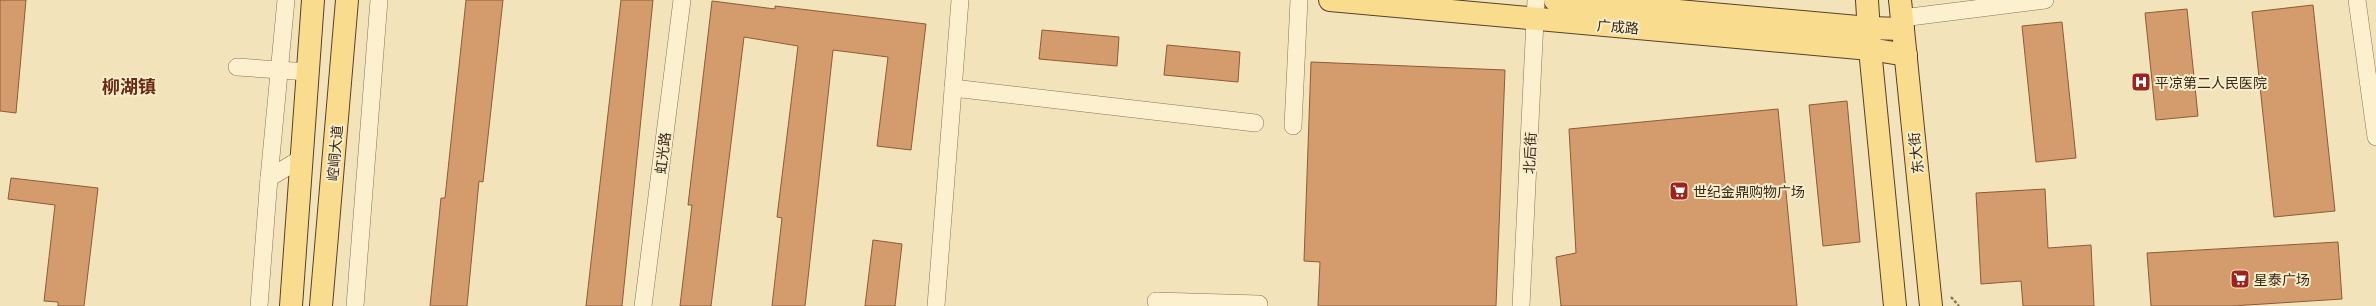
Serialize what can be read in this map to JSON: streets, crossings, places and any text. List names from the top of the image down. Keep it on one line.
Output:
{"streets":{"main road":["广成路","崆峒大道","东大街"],"street":["虹光路","北后街"]},"crossings":[["广成路","北后街"],["广成路","东大街"]],"districts":["柳湖镇"],"places":{"hospital":["平凉第二人民医院"],"supermarket":["世纪金鼎购物广场","星泰广场"]}}
